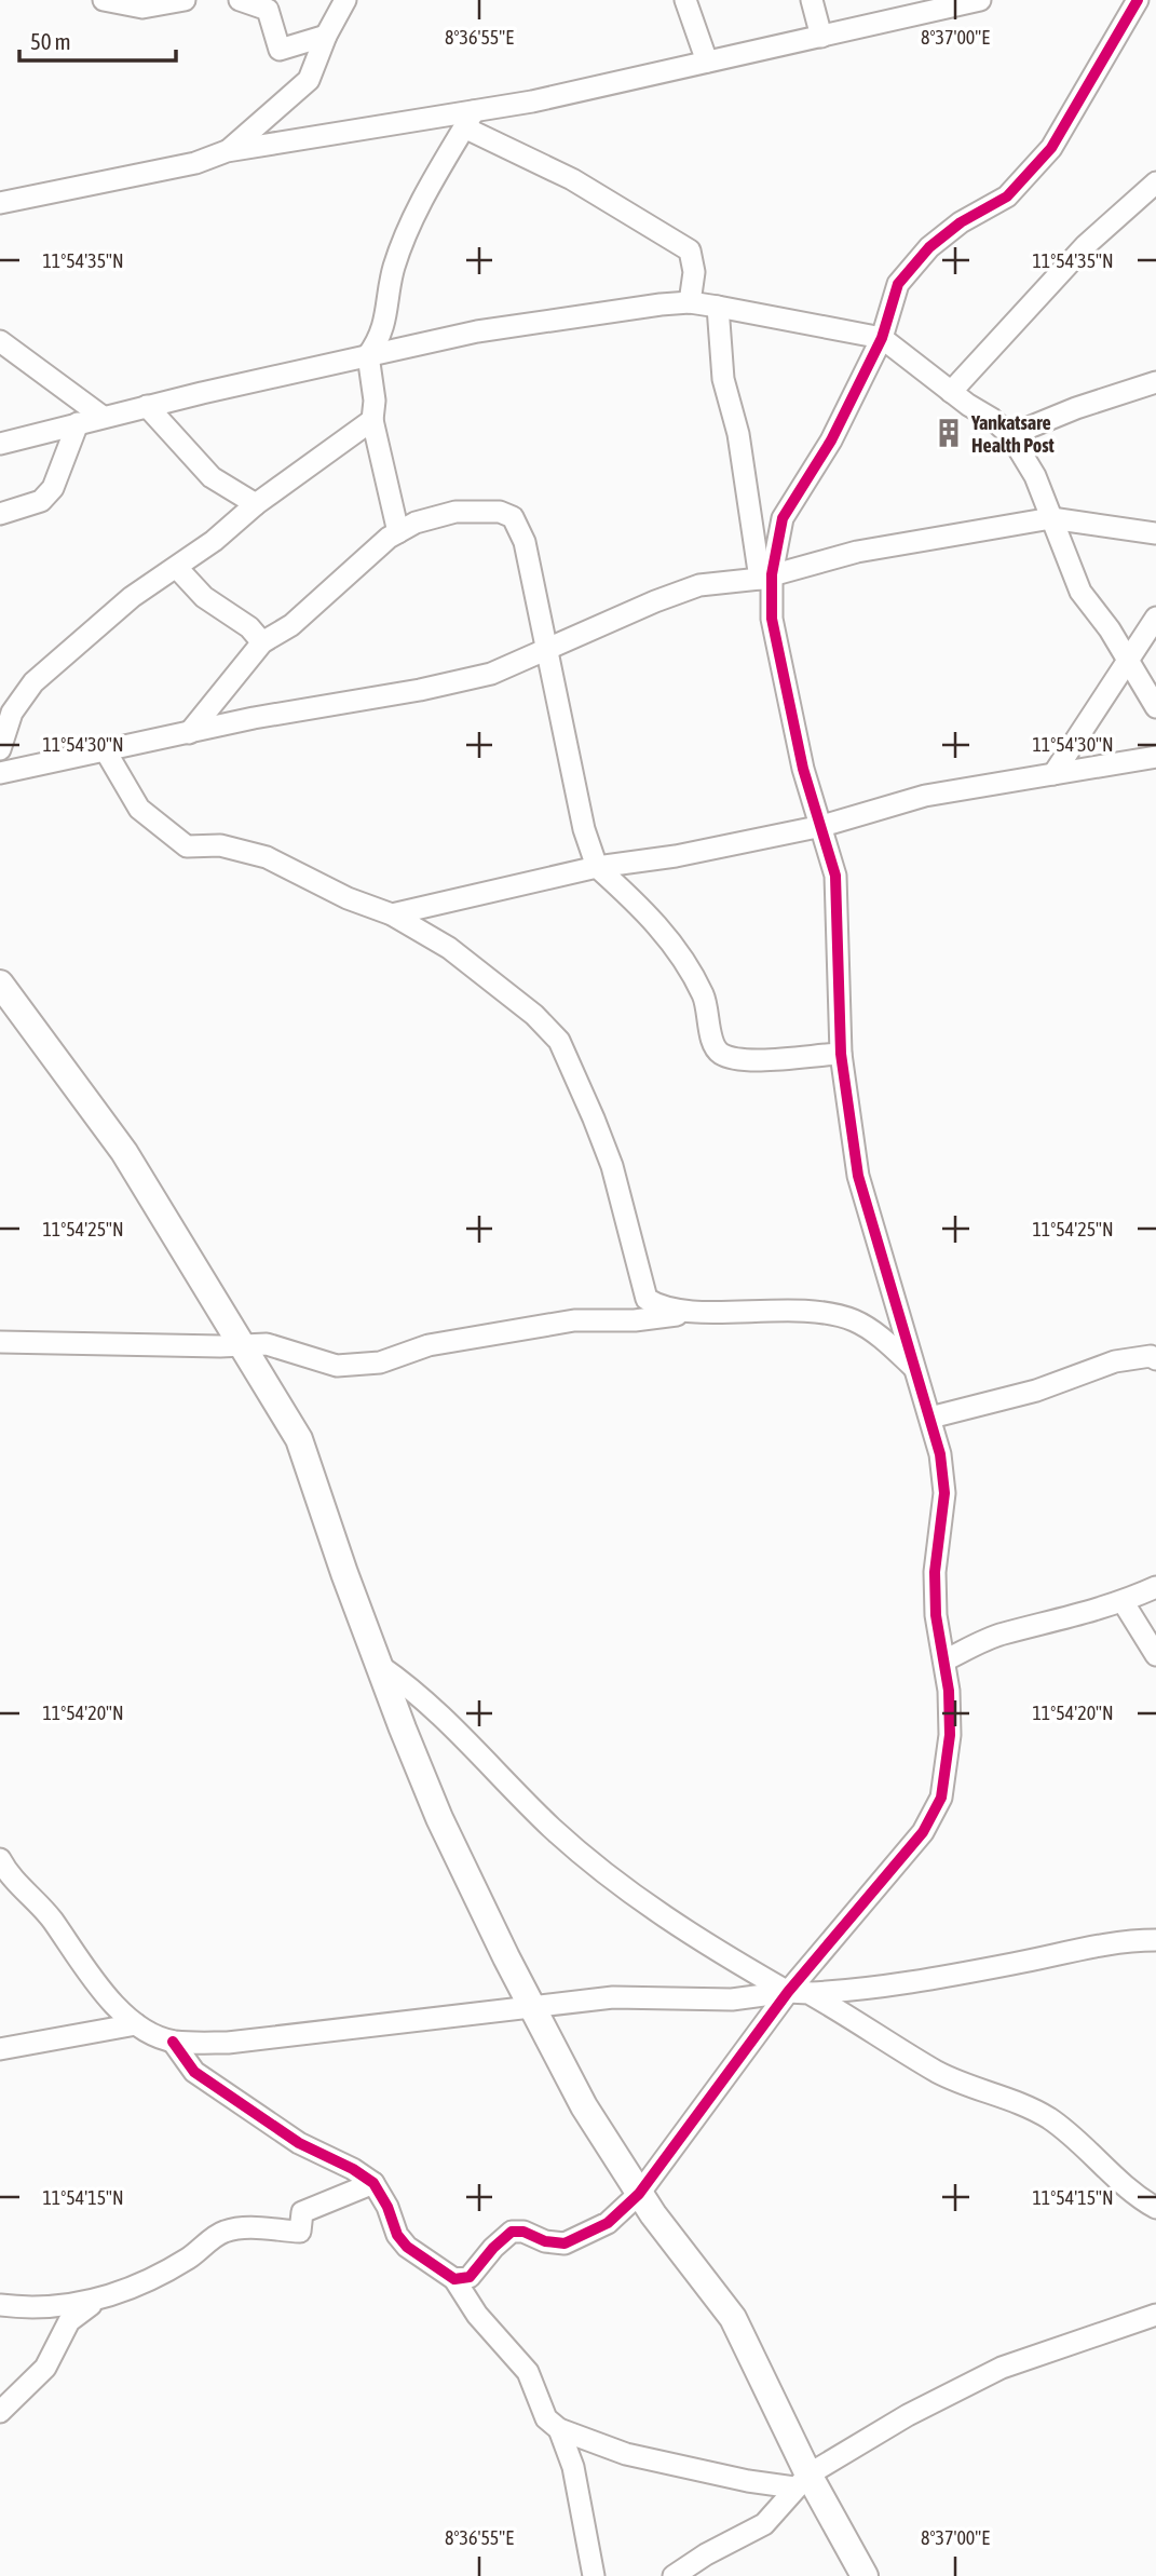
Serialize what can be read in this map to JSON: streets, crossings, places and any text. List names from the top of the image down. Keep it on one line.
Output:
{"places":{"building":["Yankatsare Health Post"]},"scale_bar":"50 m","coordinates":["8°36'55\"E","8°37'00\"E","11°54'35\"N","11°54'30\"N","11°54'25\"N","11°54'20\"N","11°54'15\"N"]}
